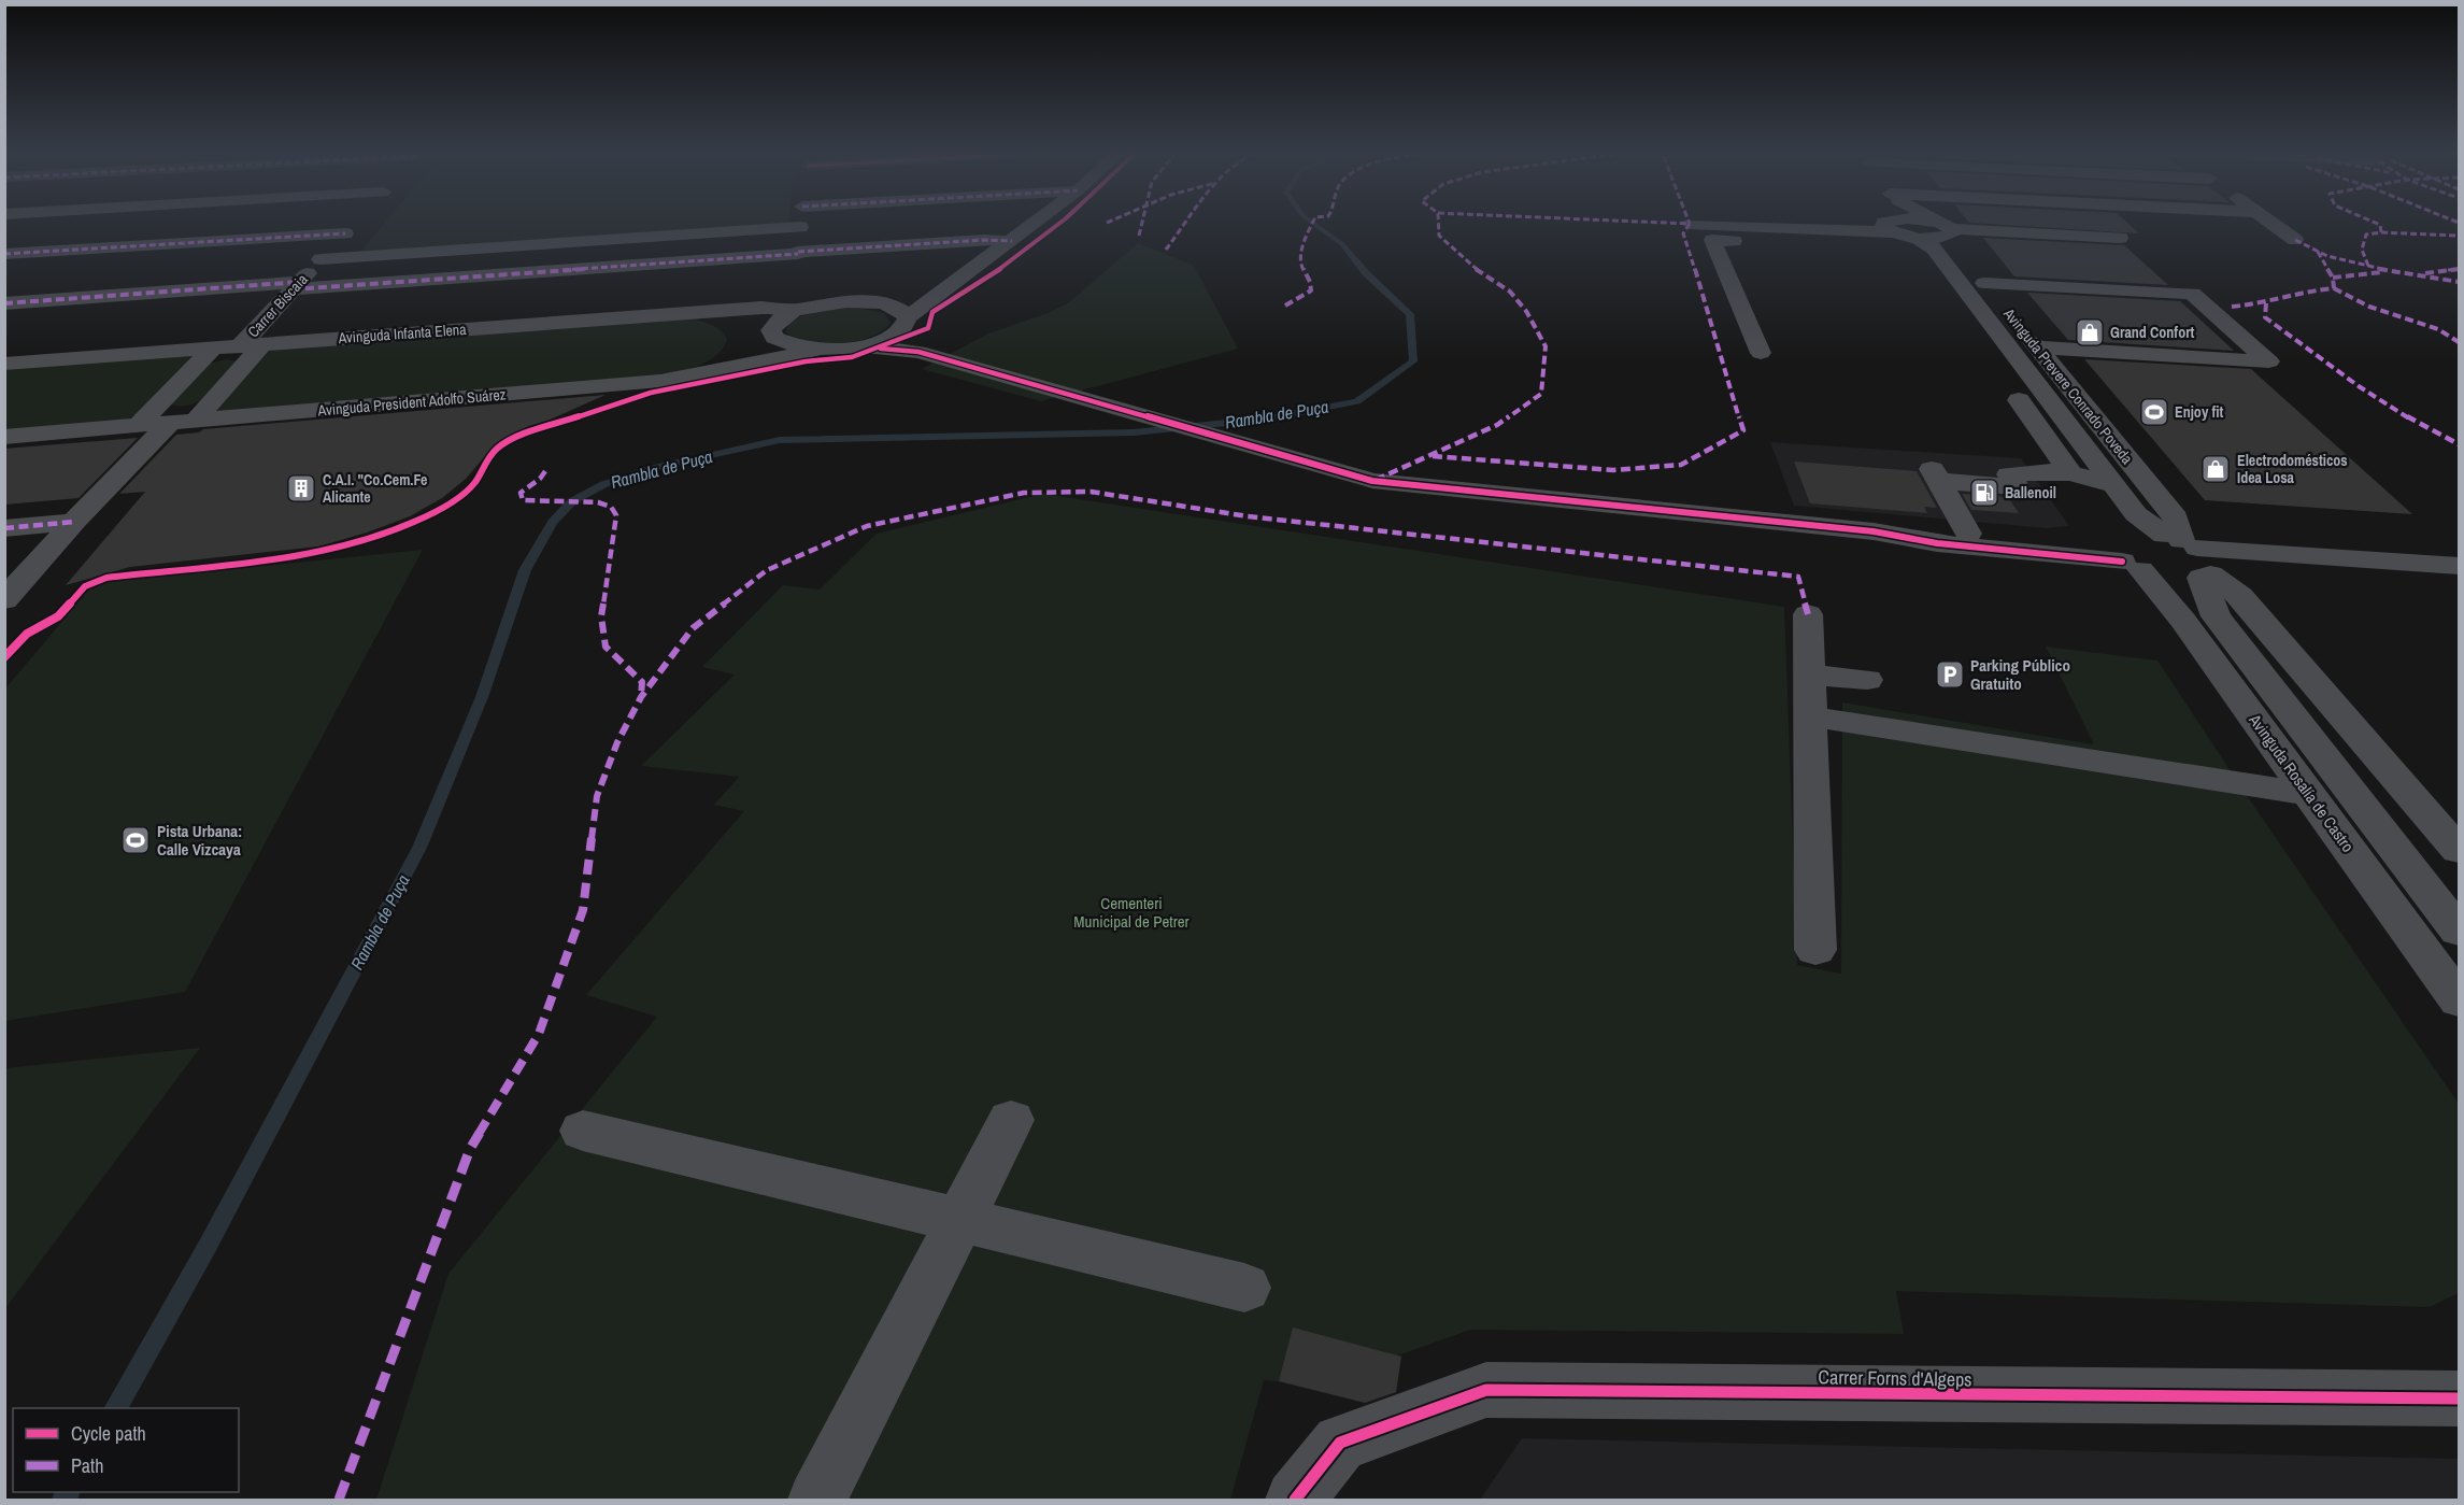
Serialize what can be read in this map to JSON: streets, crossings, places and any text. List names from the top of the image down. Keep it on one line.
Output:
{"streets":{"street":["Carrer Biscaia","Avinguda Infanta Elena","Avinguda Prevere Conrado Poveda","Avinguda President Adolfo Suárez","Avinguda Rosalía de Castro","Carrer Forns d'Algeps"]},"crossings":[["Carrer Biscaia","Avinguda Infanta Elena"],["Avinguda Prevere Conrado Poveda","Avinguda Rosalía de Castro"]],"water":["Rambla de Puça"],"parks":["Cementeri Municipal de Petrer"],"places":{"shop":["Grand Confort","Electrodomésticos Idea Losa"],"sports":["Enjoy fit","Pista Urbana: Calle Vizcaya"],"building":["C.A.I. \"Co.Cem.Fe Alicante"],"fuel station":["Ballenoil"],"parking":["Parking Público Gratuito"]},"legend":["Cycle path","Path"]}
